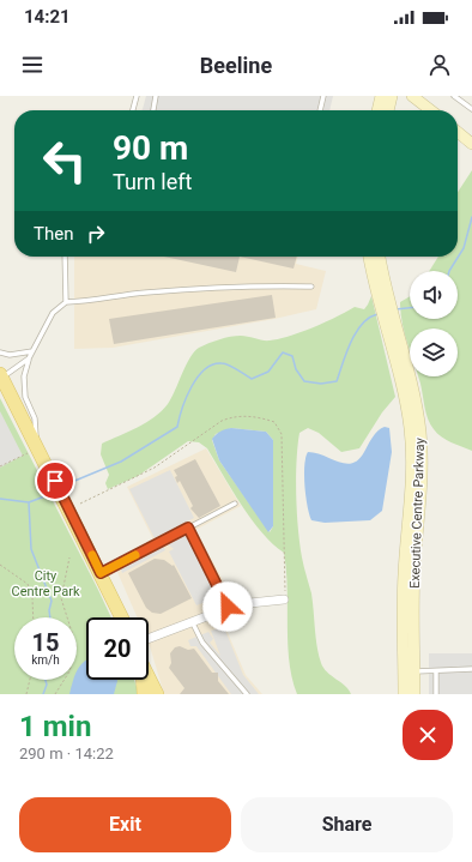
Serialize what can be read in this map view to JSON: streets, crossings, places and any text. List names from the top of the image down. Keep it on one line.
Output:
{"streets":{"street":["Executive Centre Parkway"]},"parks":["City Centre Park"],"page":{"status":"14:21","header":"Beeline","turn":["90 m","Turn left"],"then":"Then","speed":"15 km/h","limit":"20","heading":["1 min","290 m · 14:22"],"buttons":["Exit","Share"]}}
